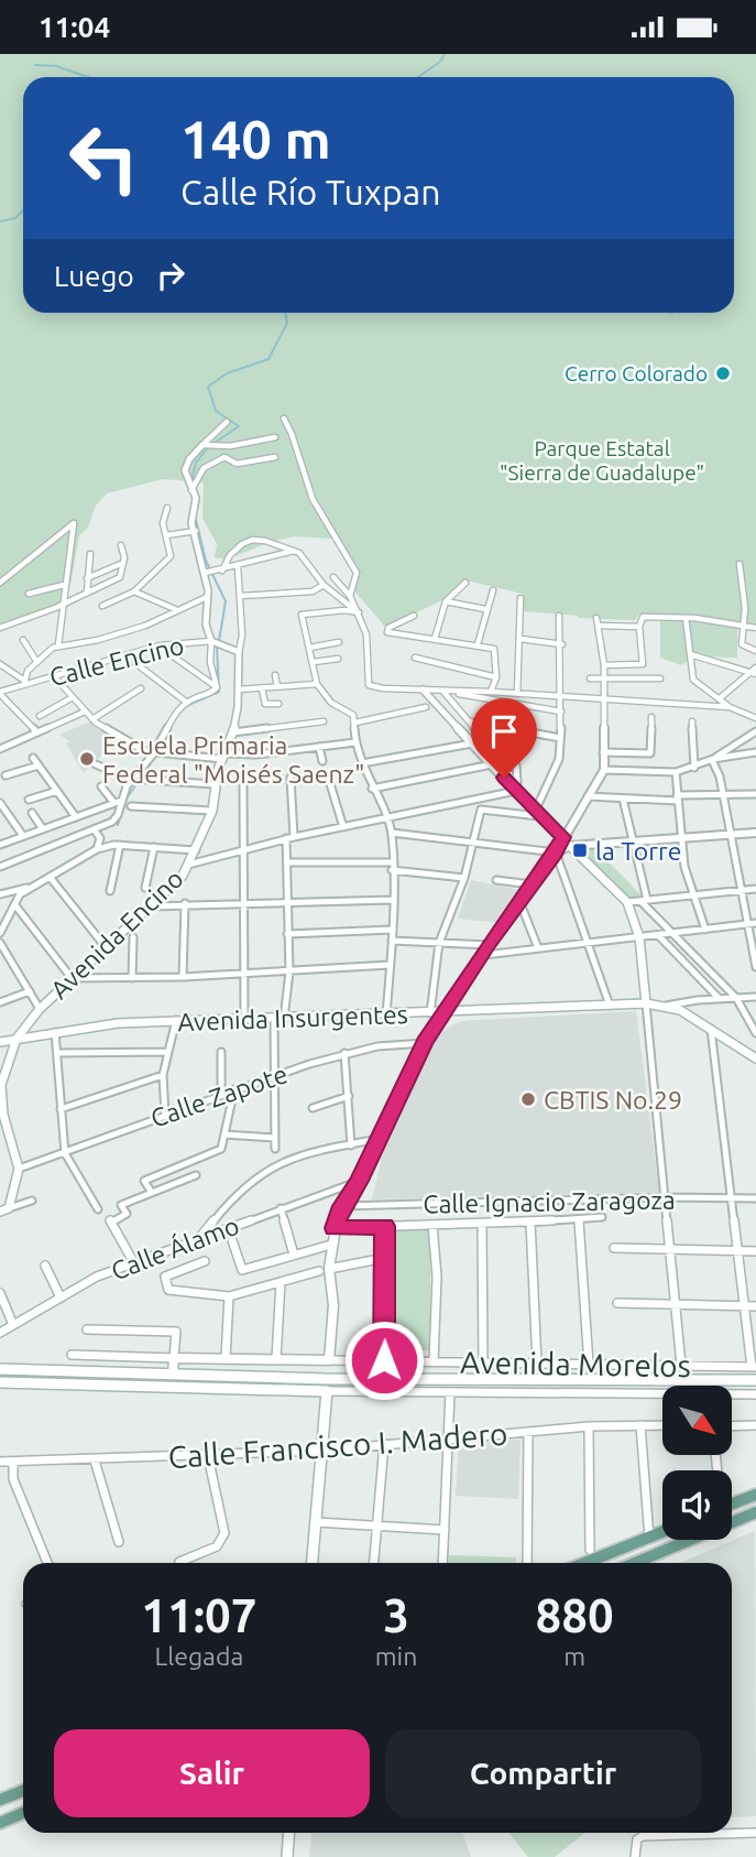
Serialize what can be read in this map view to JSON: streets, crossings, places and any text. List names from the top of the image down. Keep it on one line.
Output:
{"streets":{"main road":["Calle Encino","Avenida Encino","Avenida Insurgentes"],"street":["Calle Zapote","Calle Ignacio Zaragoza","Calle Álamo","Avenida Morelos","Calle Francisco I. Madero"]},"crossings":[["Calle Encino","Avenida Encino"],["Avenida Encino","Avenida Insurgentes"],["Avenida Encino","Calle Zapote"]],"parks":["Parque Estatal \"Sierra de Guadalupe\""],"places":{"other":["Cerro Colorado","Escuela Primaria Federal \"Moisés Saenz\"","CBTIS No.29"],"transit":["la Torre"]},"north":"bottom right","page":{"status":"11:04","turn":["140 m","Calle Río Tuxpan"],"then":"Luego","eta":["11:07","Llegada","3","min","880","m"],"buttons":["Salir","Compartir"]}}
